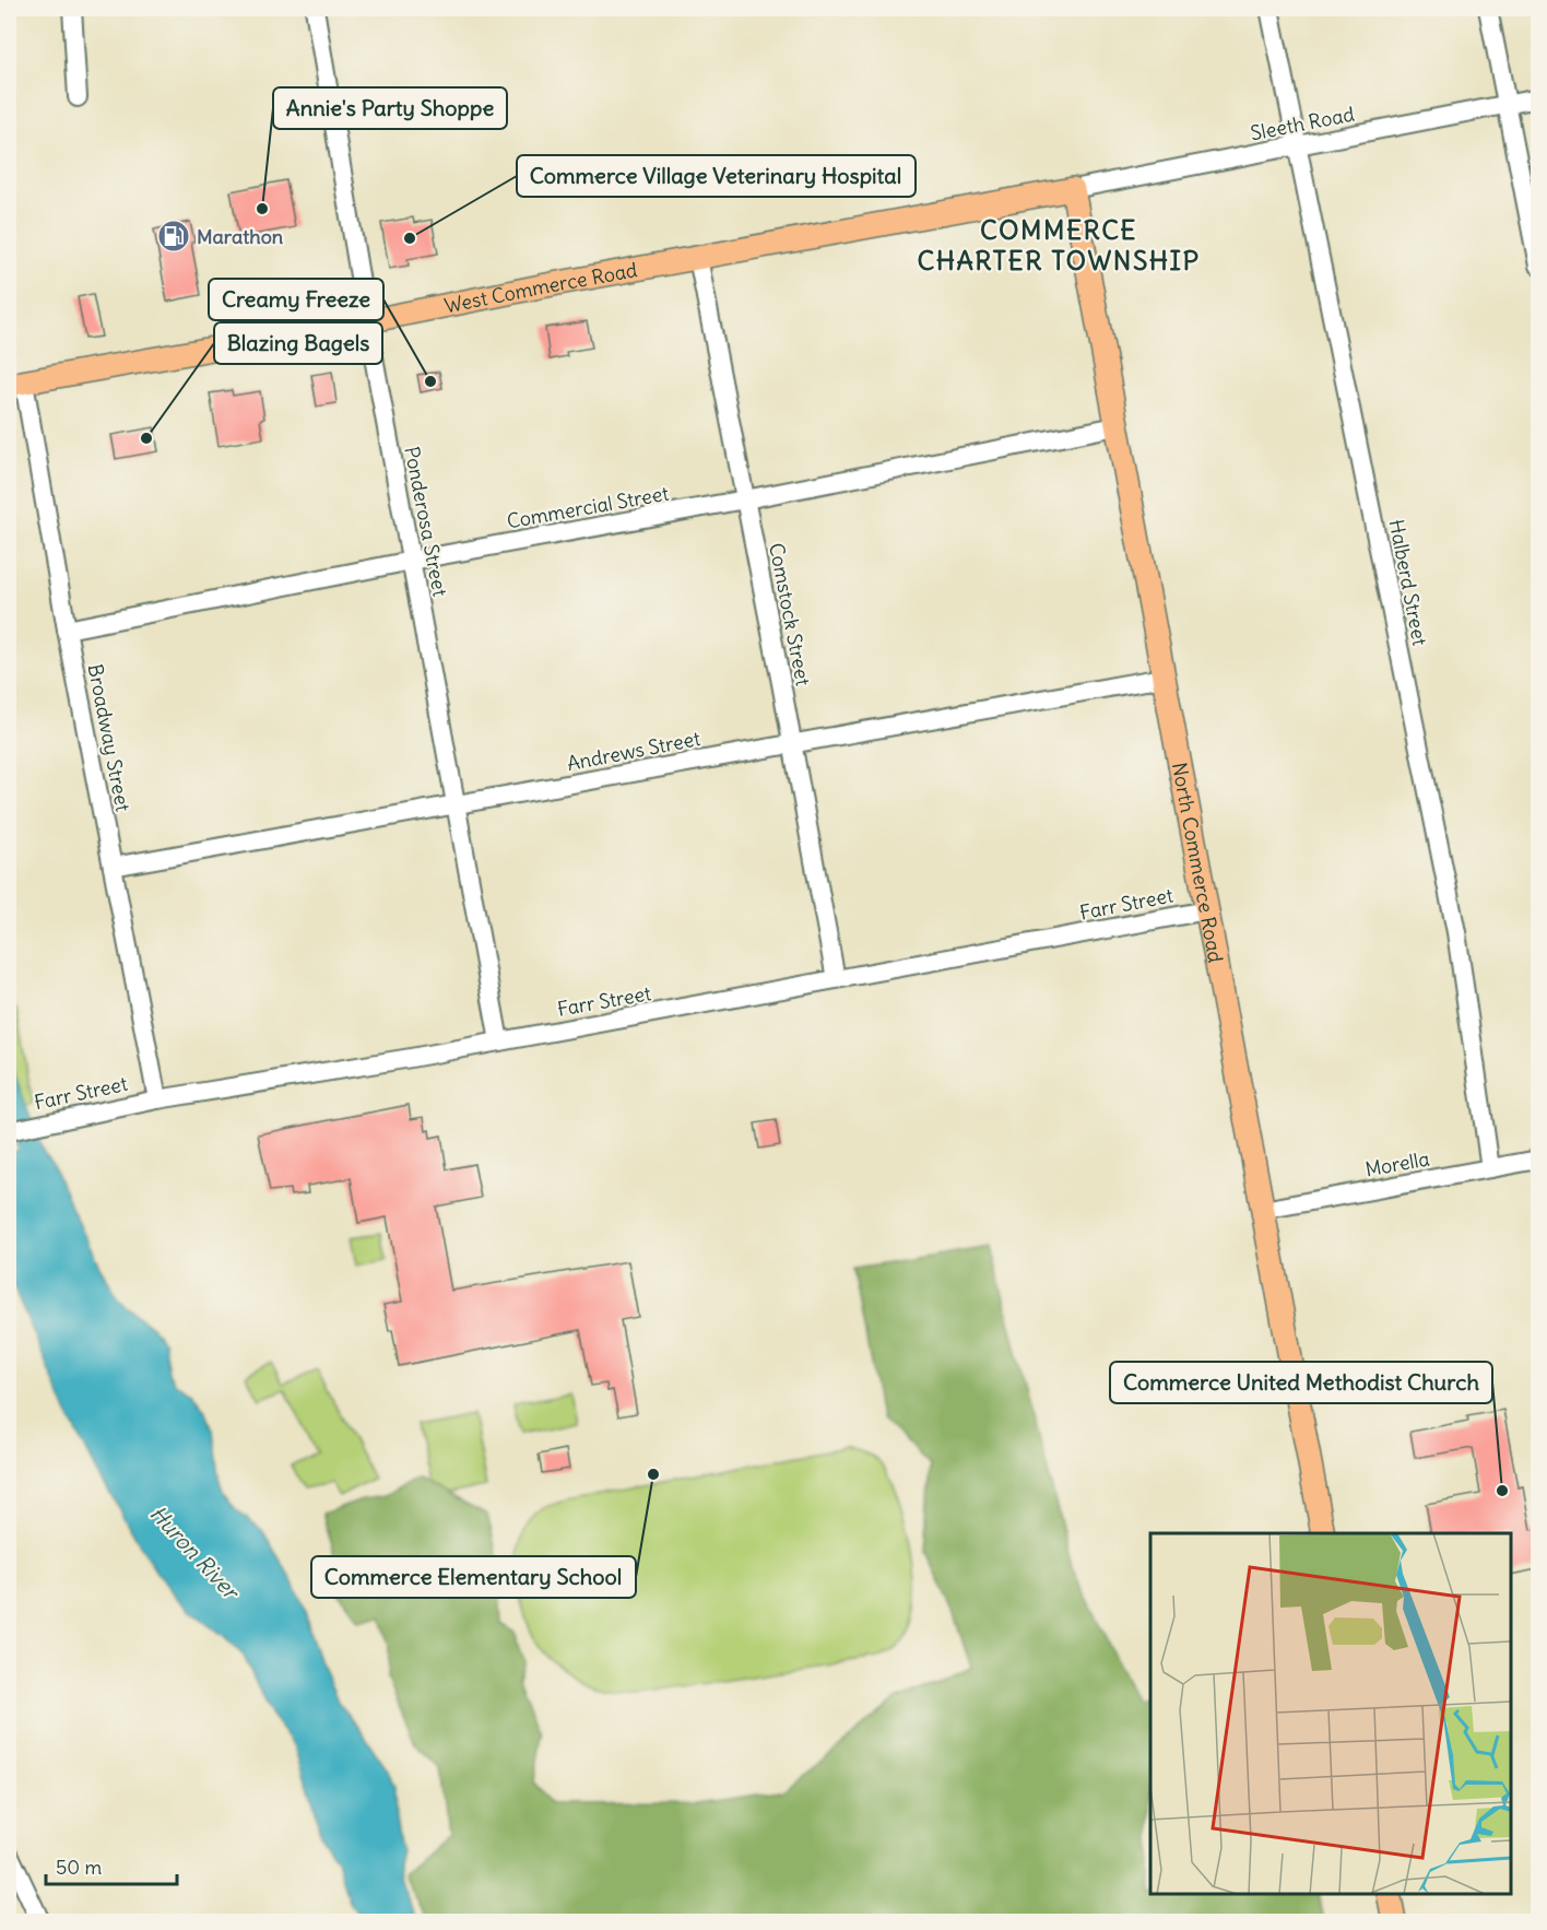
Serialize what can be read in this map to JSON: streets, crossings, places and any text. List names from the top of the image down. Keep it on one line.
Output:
{"streets":{"main road":["West Commerce Road","North Commerce Road"],"street":["Sleeth Road","Commercial Street","Ponderosa Street","Halberd Street","Comstock Street","Broadway Street","Andrews Street","Farr Street","Morella"]},"crossings":[["Sleeth Road","West Commerce Road"],["Sleeth Road","Halberd Street"],["Sleeth Road","North Commerce Road"],["West Commerce Road","Ponderosa Street"],["West Commerce Road","Comstock Street"],["West Commerce Road","Broadway Street"],["West Commerce Road","North Commerce Road"],["Commercial Street","Ponderosa Street"],["Commercial Street","Comstock Street"],["Commercial Street","Broadway Street"],["Commercial Street","North Commerce Road"],["Ponderosa Street","Andrews Street"],["Ponderosa Street","Farr Street"],["Halberd Street","Morella"],["Comstock Street","Andrews Street"],["Comstock Street","Farr Street"],["Broadway Street","Andrews Street"],["Broadway Street","Farr Street"],["Andrews Street","North Commerce Road"],["North Commerce Road","Farr Street"],["North Commerce Road","Morella"]],"districts":["COMMERCE CHARTER TOWNSHIP"],"water":["Huron River"],"places":{"other":["Annie's Party Shoppe","Commerce Village Veterinary Hospital","Creamy Freeze","Blazing Bagels","Commerce Elementary School","Commerce United Methodist Church"],"fuel station":["Marathon"]},"scale_bar":"50 m"}
